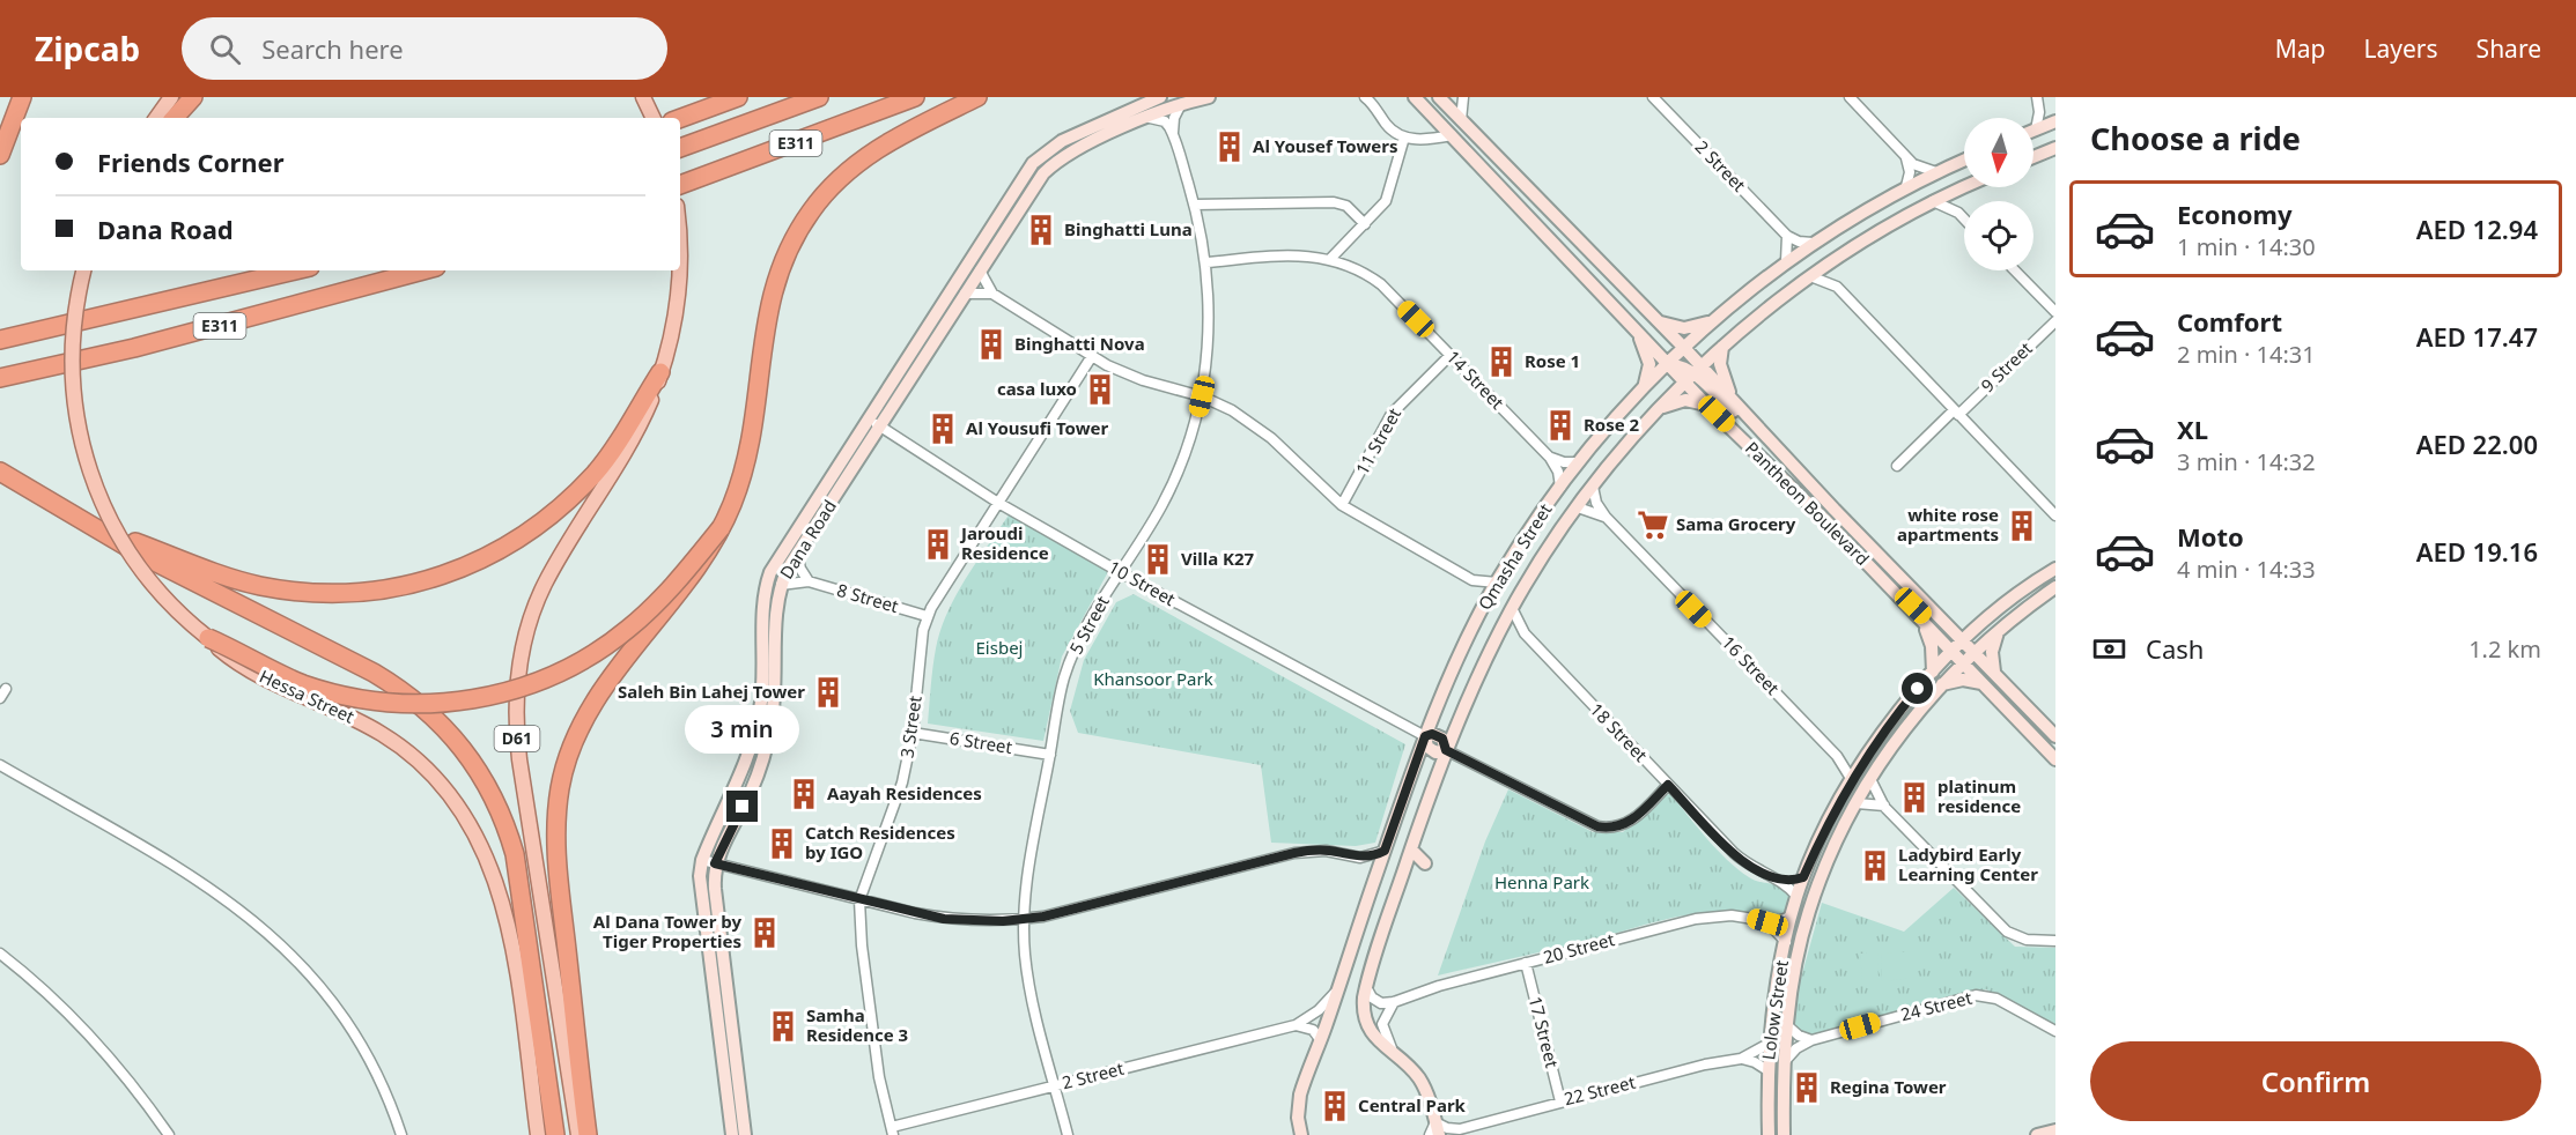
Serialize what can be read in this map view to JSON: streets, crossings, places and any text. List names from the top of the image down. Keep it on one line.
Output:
{"streets":{"highway":["E311"],"main road":["Hessa Street","D61"],"street":["2 Street","9 Street","14 Street","11 Street","Pantheon Boulevard","Dana Road","Qmasha Street","10 Street","8 Street","5 Street","16 Street","3 Street","18 Street","6 Street","20 Street","24 Street","Lolow Street","17 Street","22 Street"]},"crossings":[["2 Street","Qmasha Street"],["2 Street","5 Street"],["2 Street","3 Street"],["14 Street","11 Street"],["14 Street","Qmasha Street"],["14 Street","5 Street"],["Pantheon Boulevard","Qmasha Street"],["Pantheon Boulevard","Lolow Street"],["Dana Road","10 Street"],["Dana Road","8 Street"],["Qmasha Street","10 Street"],["Qmasha Street","16 Street"],["Qmasha Street","18 Street"],["Qmasha Street","22 Street"],["10 Street","5 Street"],["10 Street","3 Street"],["8 Street","3 Street"],["5 Street","6 Street"],["16 Street","Lolow Street"],["3 Street","6 Street"],["18 Street","Lolow Street"],["20 Street","Lolow Street"],["20 Street","17 Street"],["24 Street","Lolow Street"],["Lolow Street","22 Street"],["17 Street","22 Street"]],"parks":["Eisbej","Khansoor Park","Henna Park"],"places":{"building":["Al Yousef Towers","Binghatti Luna","Binghatti Nova","Rose 1","casa luxo","Rose 2","Al Yousufi Tower","white rose apartments","Jaroudi Residence","Villa K27","Saleh Bin Lahej Tower","Aayah Residences","platinum residence","Catch Residences by IGO","Ladybird Early Learning Center","Al Dana Tower by Tiger Properties","Samha Residence 3","Regina Tower","Central Park"],"supermarket":["Sama Grocery"]},"north":"bottom","page":{"header":"Zipcab","search":"Search here","nav":["Map","Layers","Share"],"heading":"Choose a ride","banner":["Friends Corner","Dana Road"],"list":[{"name":"Economy","note":"1 min · 14:30","value":"AED 12.94"},{"name":"Comfort","note":"2 min · 14:31","value":"AED 17.47"},{"name":"XL","note":"3 min · 14:32","value":"AED 22.00"},{"name":"Moto","note":"4 min · 14:33","value":"AED 19.16"}],"pay":["Cash","1.2 km"],"bubble":"3 min","buttons":"Confirm"}}
